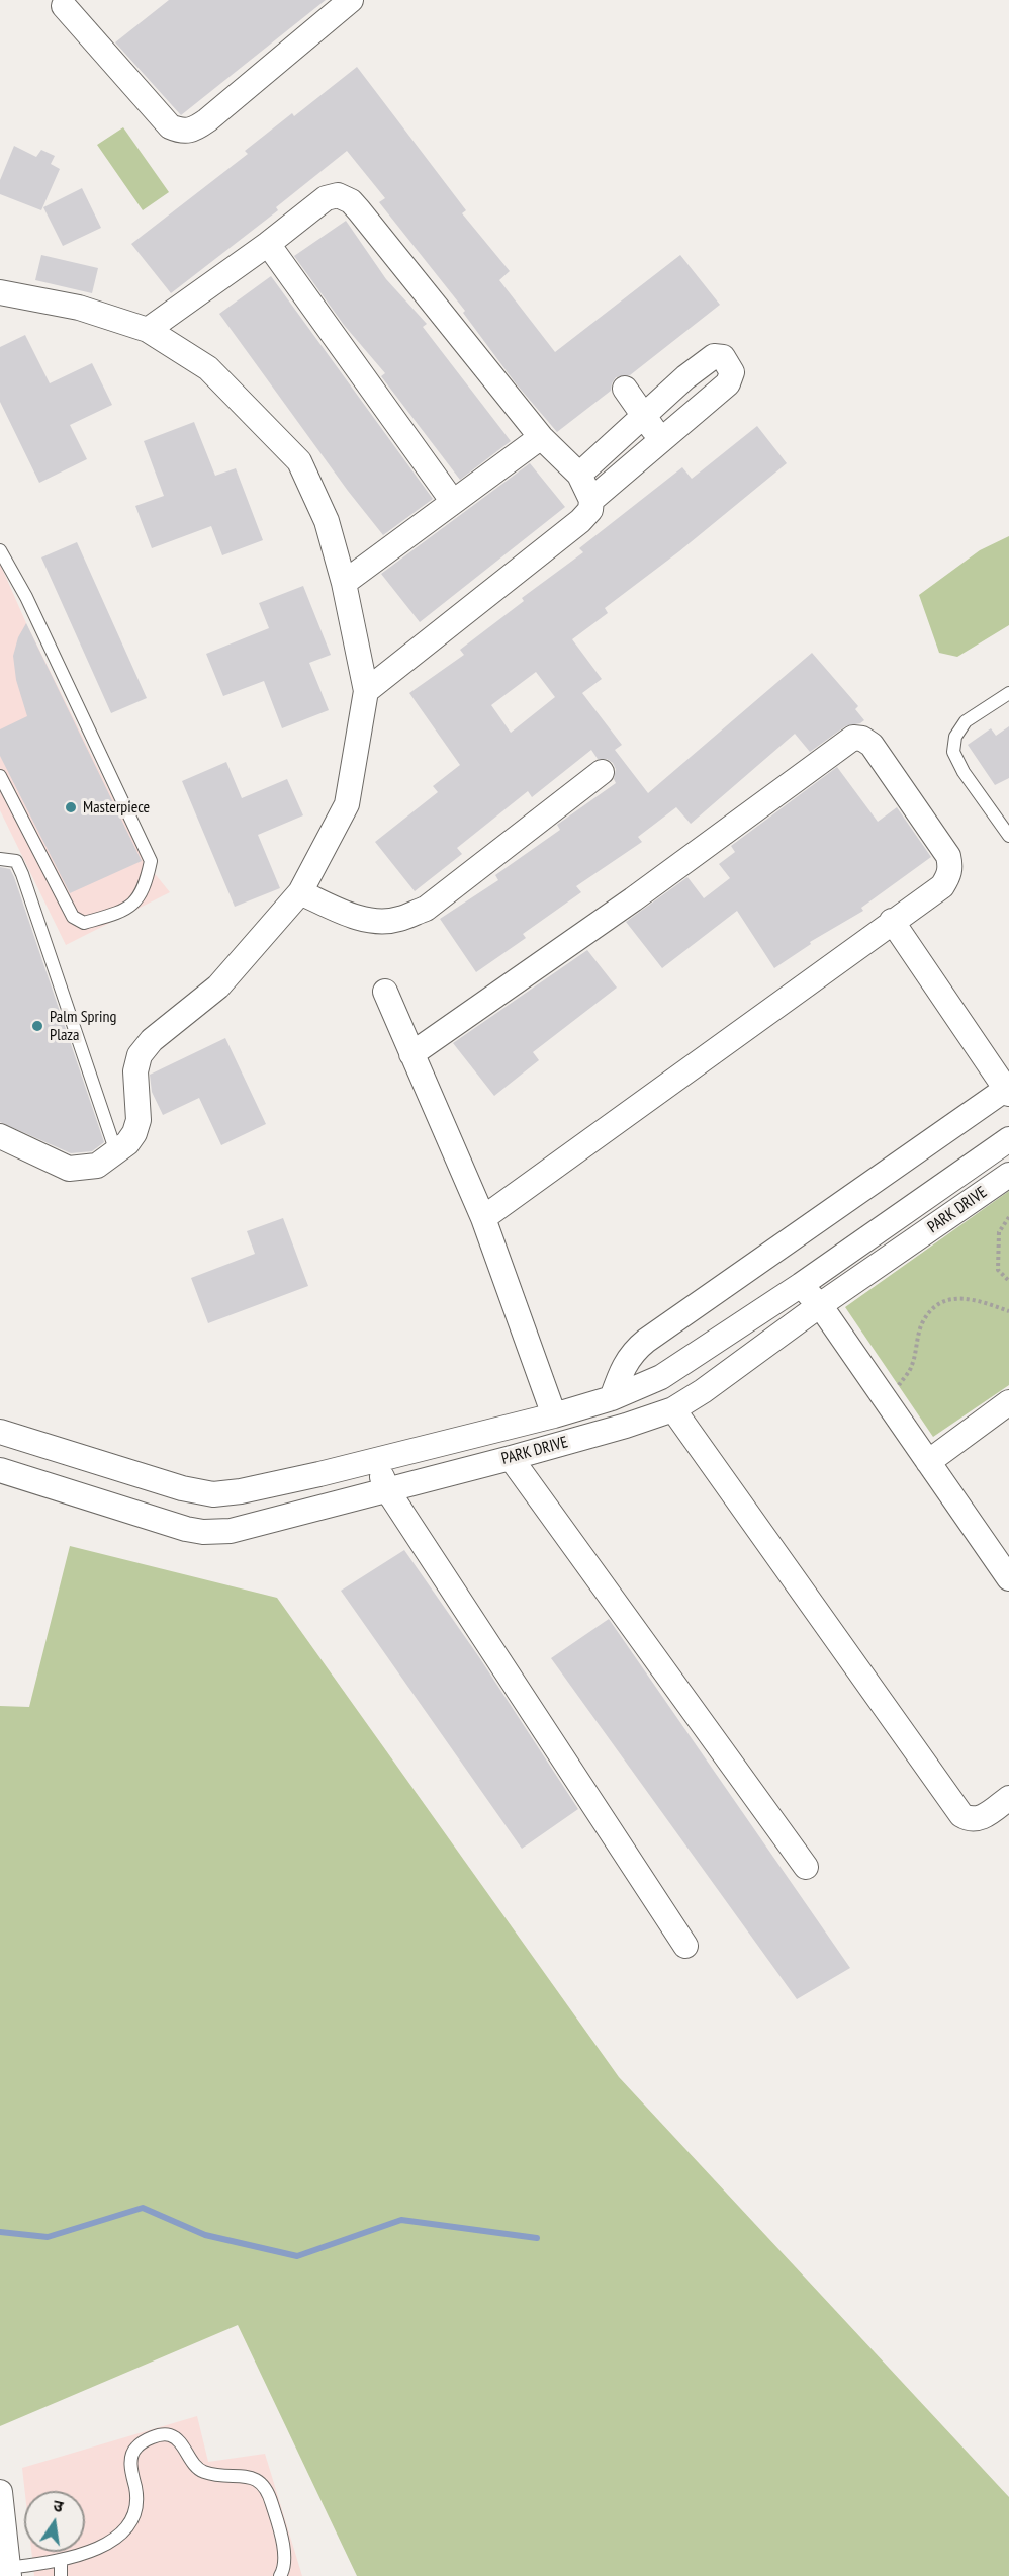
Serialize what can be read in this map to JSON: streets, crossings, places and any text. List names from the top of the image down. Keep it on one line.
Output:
{"streets":{"street":["PARK DRIVE"]},"places":["Masterpiece","Palm Spring Plaza"],"north":"top"}
